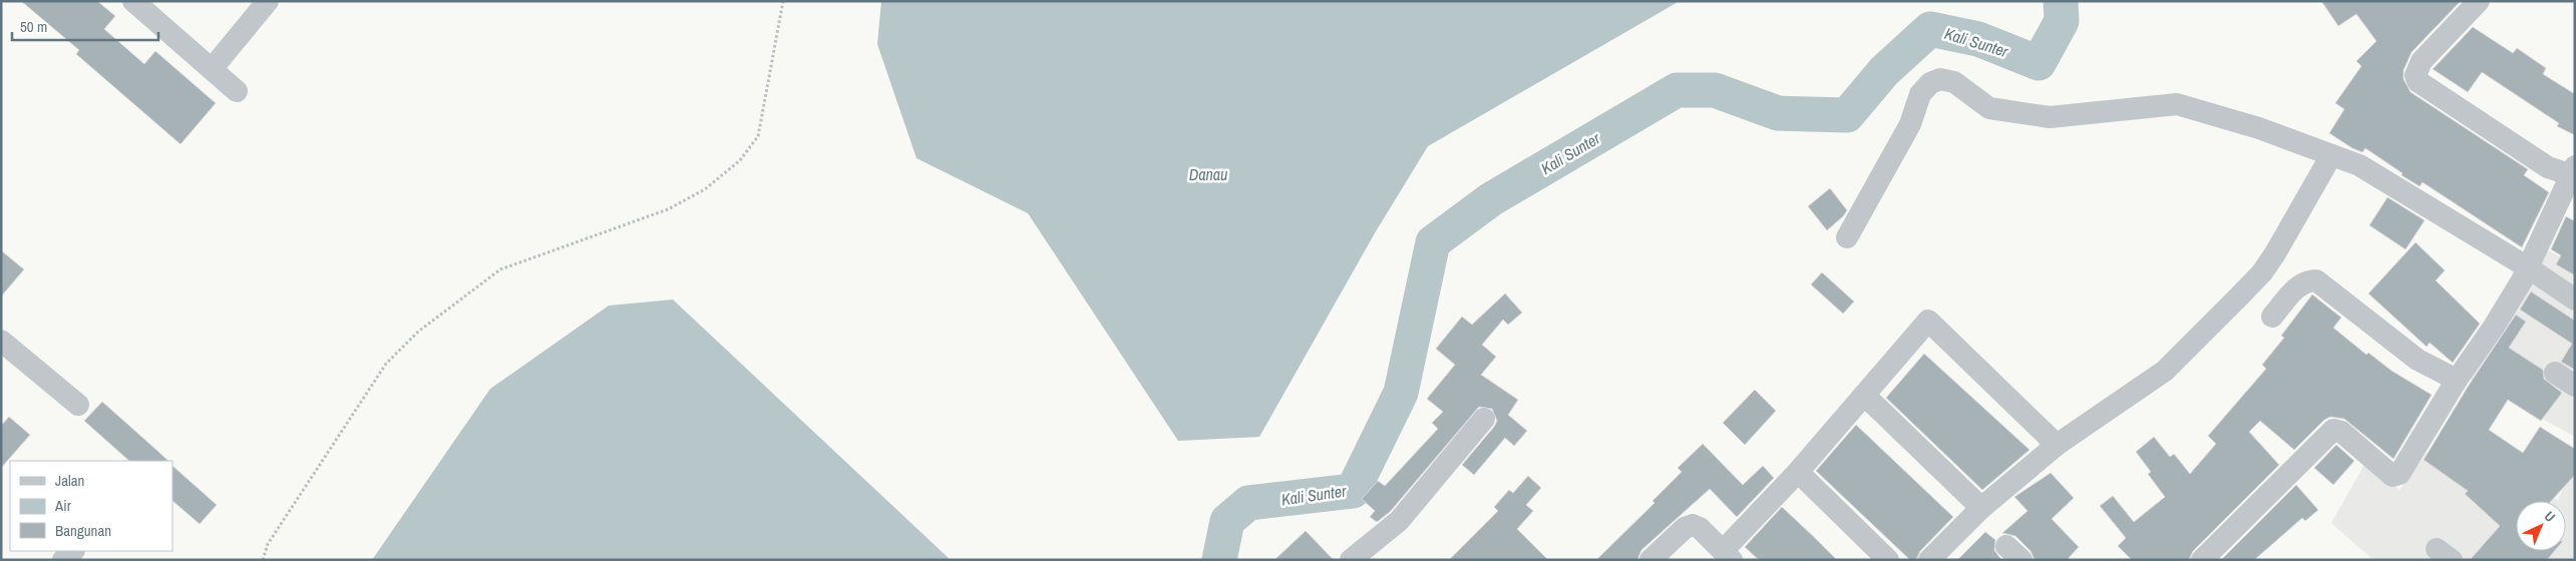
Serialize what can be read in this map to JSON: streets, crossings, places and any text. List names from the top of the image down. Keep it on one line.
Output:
{"water":["Kali Sunter","Danau"],"legend":["Jalan","Air","Bangunan"],"scale_bar":"50 m","north":"top right"}
